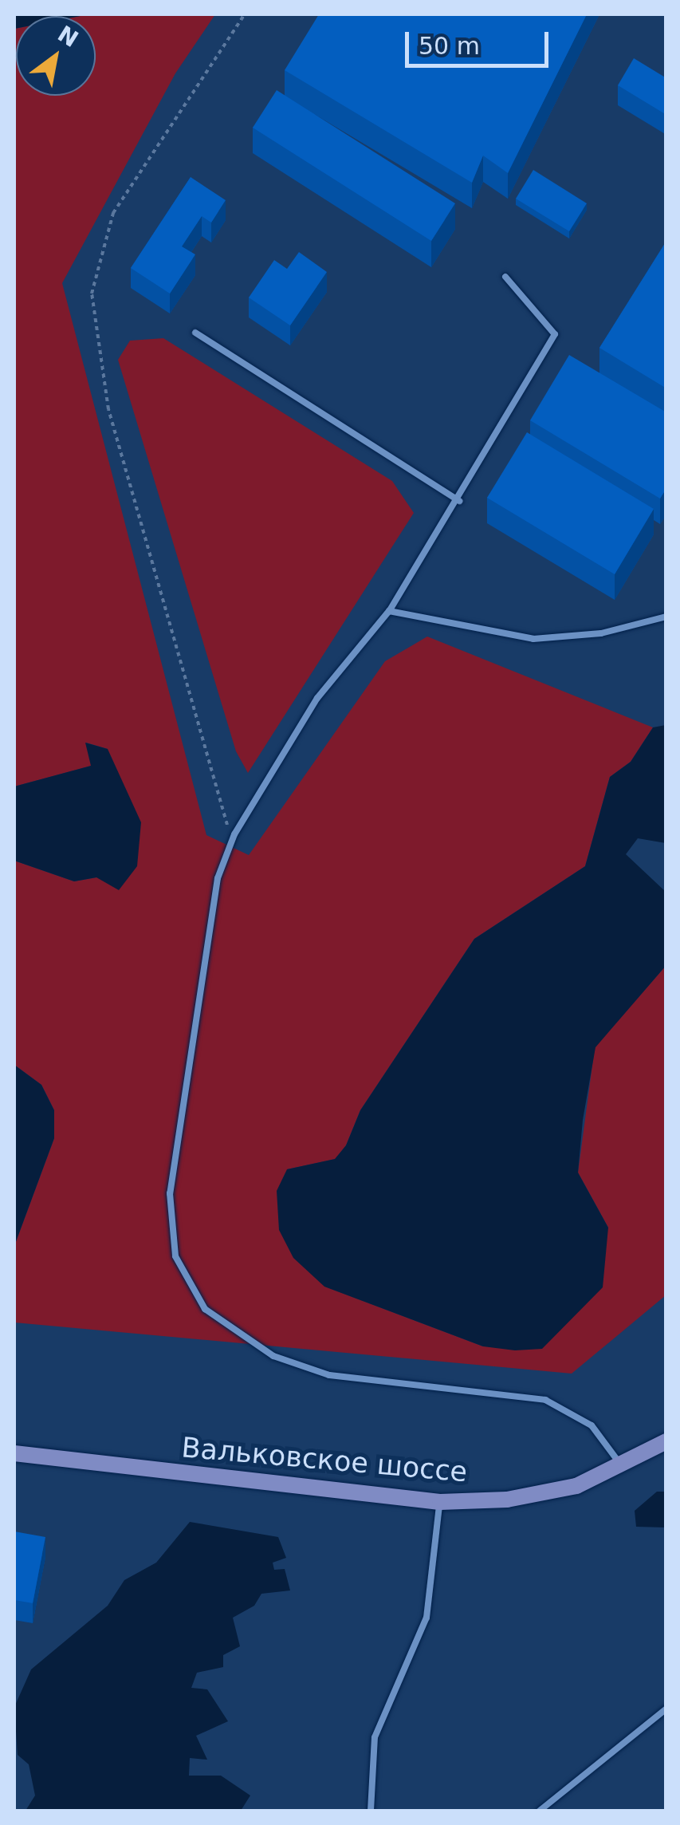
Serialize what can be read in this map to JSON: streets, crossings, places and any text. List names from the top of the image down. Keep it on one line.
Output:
{"streets":{"main road":["Вальковское шоссе"]},"scale_bar":"50 m","north":"top right"}
